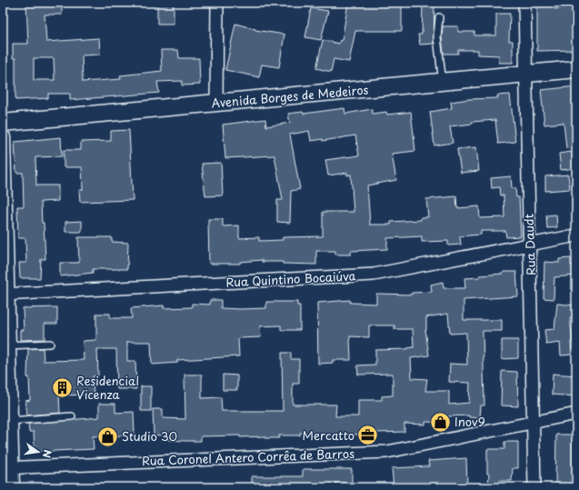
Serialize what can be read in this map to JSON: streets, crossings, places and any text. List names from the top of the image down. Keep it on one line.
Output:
{"streets":{"main road":["Avenida Borges de Medeiros"],"street":["Rua Daudt","Rua Quintino Bocaiúva","Rua Coronel Antero Corrêa de Barros"]},"crossings":[["Avenida Borges de Medeiros","Rua Daudt"],["Rua Daudt","Rua Quintino Bocaiúva"],["Rua Daudt","Rua Coronel Antero Corrêa de Barros"]],"places":{"building":["Residencial Vicenza"],"shop":["Inov9","Studio 30"],"office":["Mercatto"]},"north":"right"}
